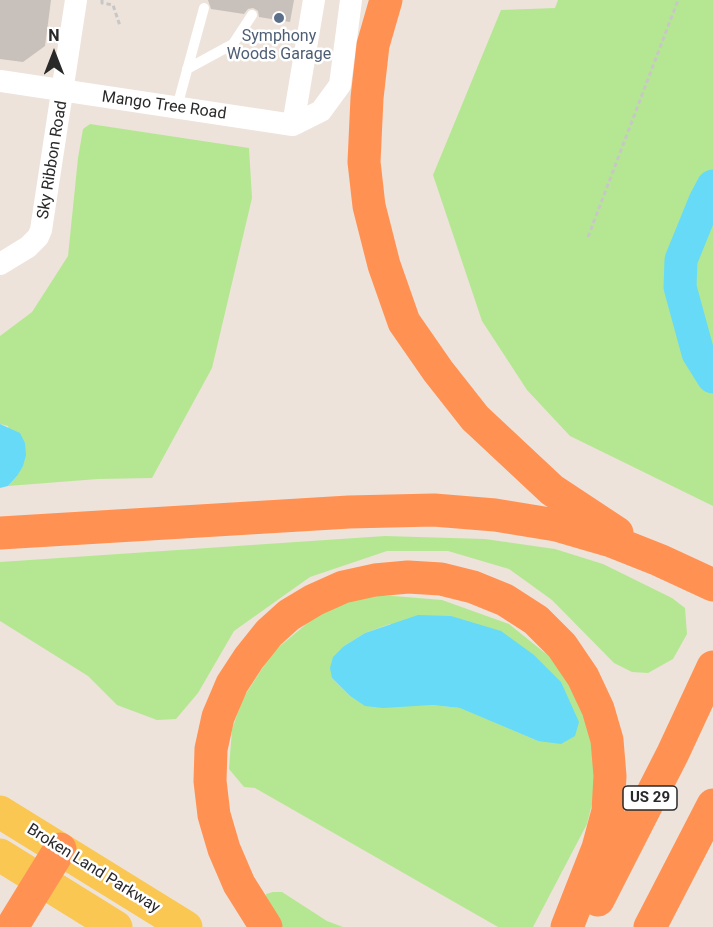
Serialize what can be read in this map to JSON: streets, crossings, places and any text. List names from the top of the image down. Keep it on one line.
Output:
{"streets":{"highway":["US 29"],"main road":["Broken Land Parkway"],"street":["Mango Tree Road","Sky Ribbon Road"]},"crossings":[["Mango Tree Road","Sky Ribbon Road"]],"places":["Symphony Woods Garage"],"north":"top"}
